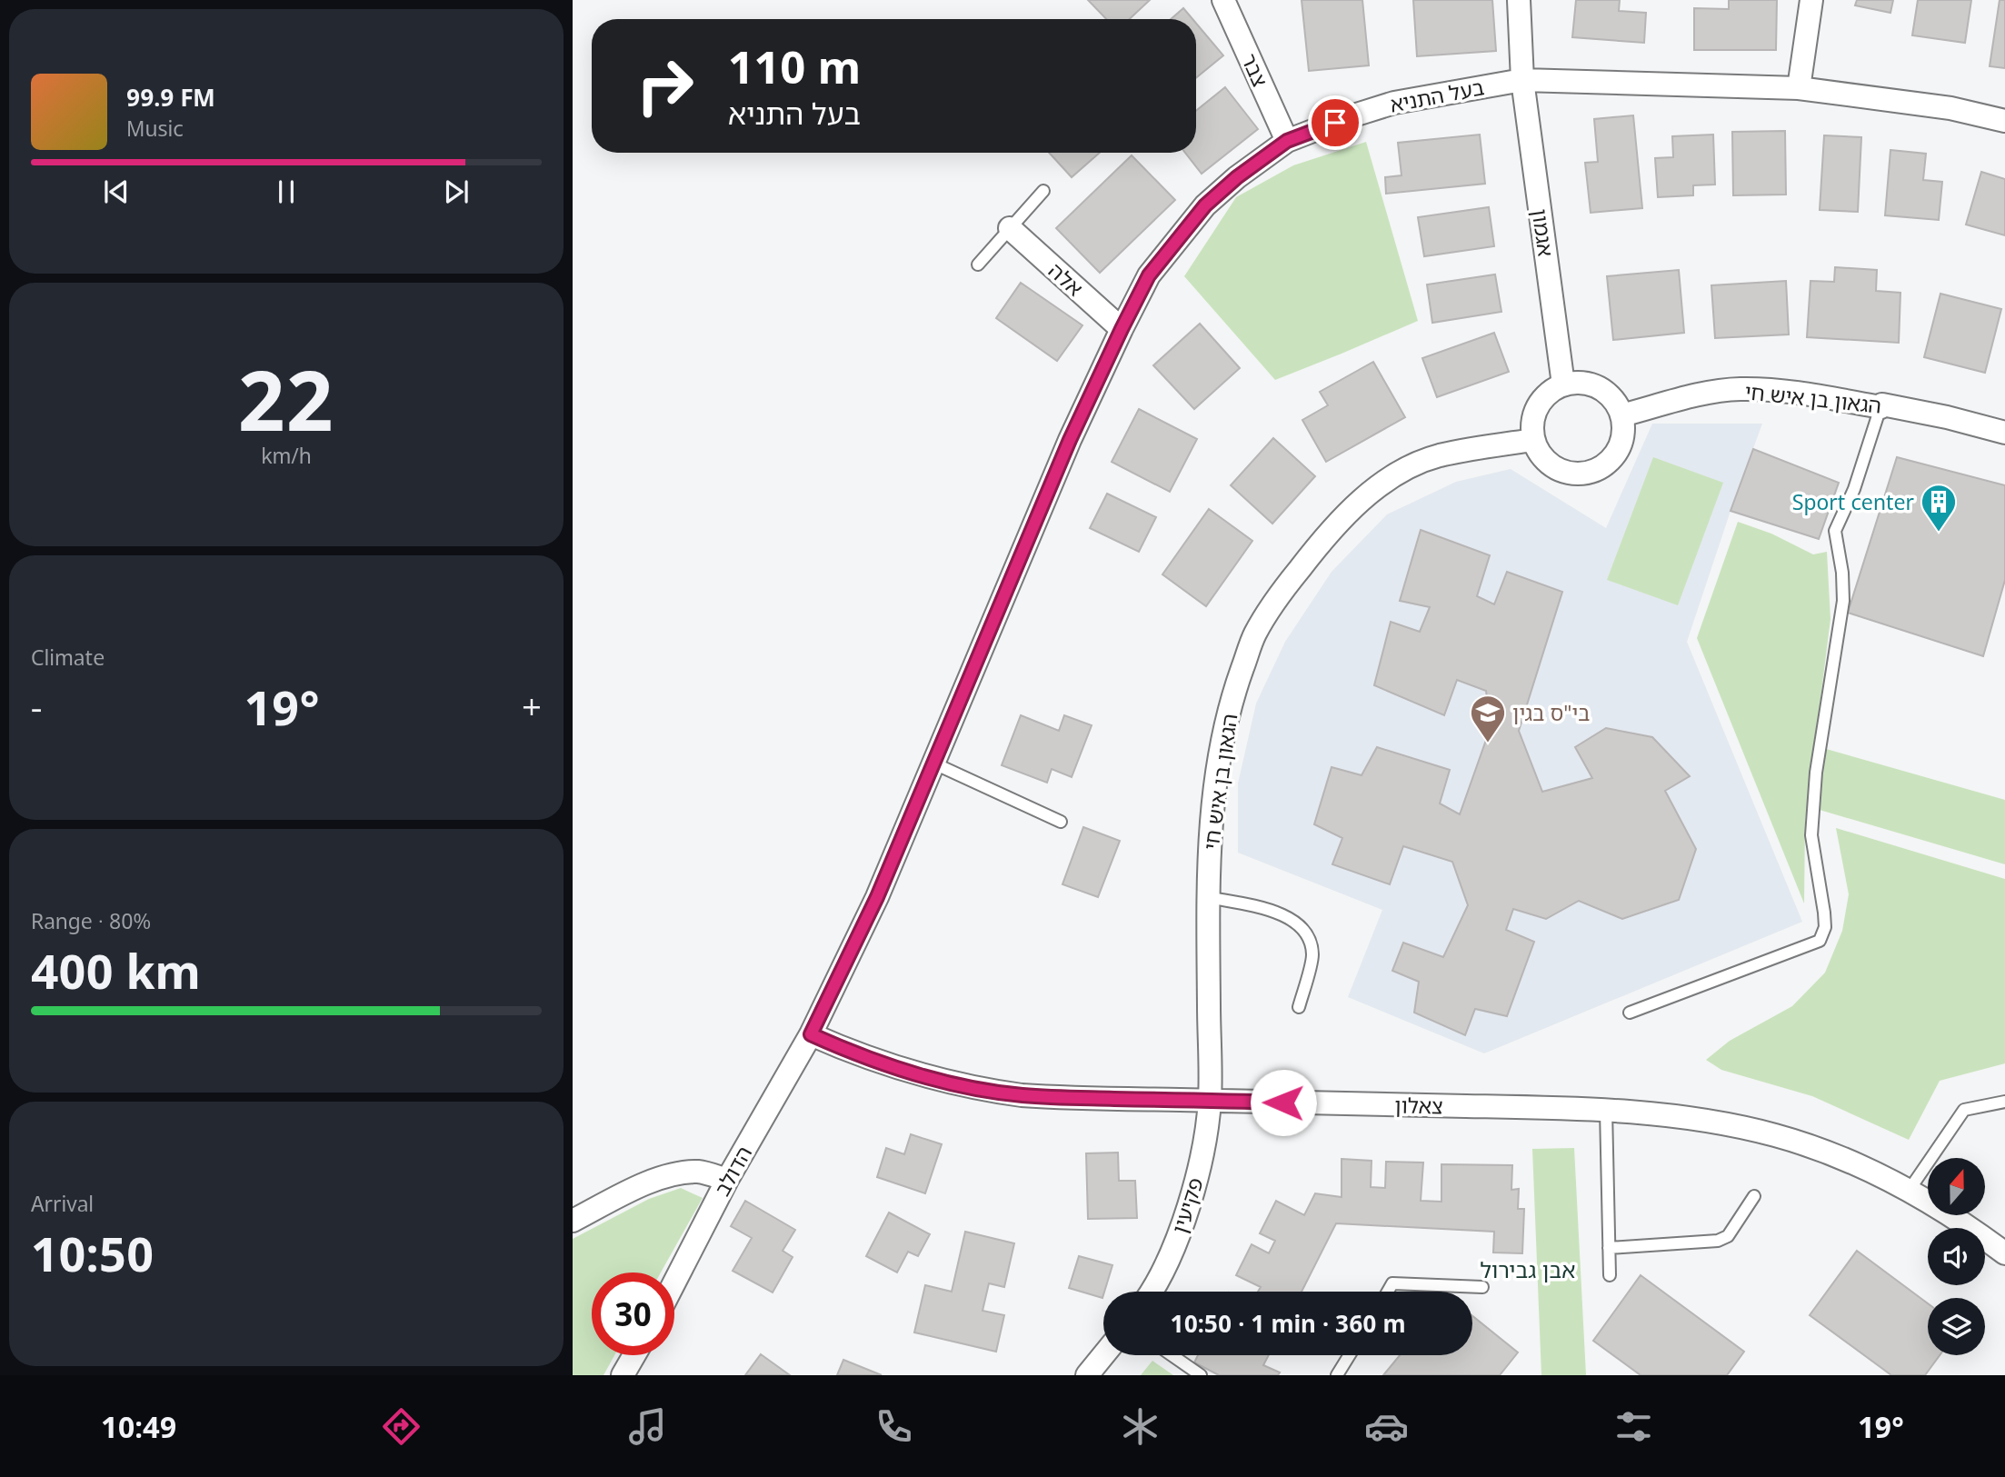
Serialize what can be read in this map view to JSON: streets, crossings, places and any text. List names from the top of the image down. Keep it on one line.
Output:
{"streets":{"street":["צבר","בעל התניא","אגמון","אלה","הגאון בן איש חי","צאלון","הדולב","פקיעין"]},"crossings":[["צבר","בעל התניא"],["בעל התניא","אגמון"],["בעל התניא","אלה"],["בעל התניא","צאלון"],["בעל התניא","הדולב"],["אגמון","הגאון בן איש חי"],["הגאון בן איש חי","צאלון"],["הגאון בן איש חי","פקיעין"],["צאלון","הדולב"],["צאלון","פקיעין"]],"districts":["אבן גבירול"],"places":{"building":["Sport center"],"school or university":["בי\"ס בגין"]},"north":"top","page":{"turn":["110 m","בעל התניא"],"song":["99.9 FM","Music"],"tile":[["22","km/h"],"Climate",["Range · 80%","400 km"],["Arrival","10:50"]],"heat":["−","19°","+"],"limit":"30","trip":"10:50 · 1 min · 360 m","tabs":["10:49","19°"]}}
